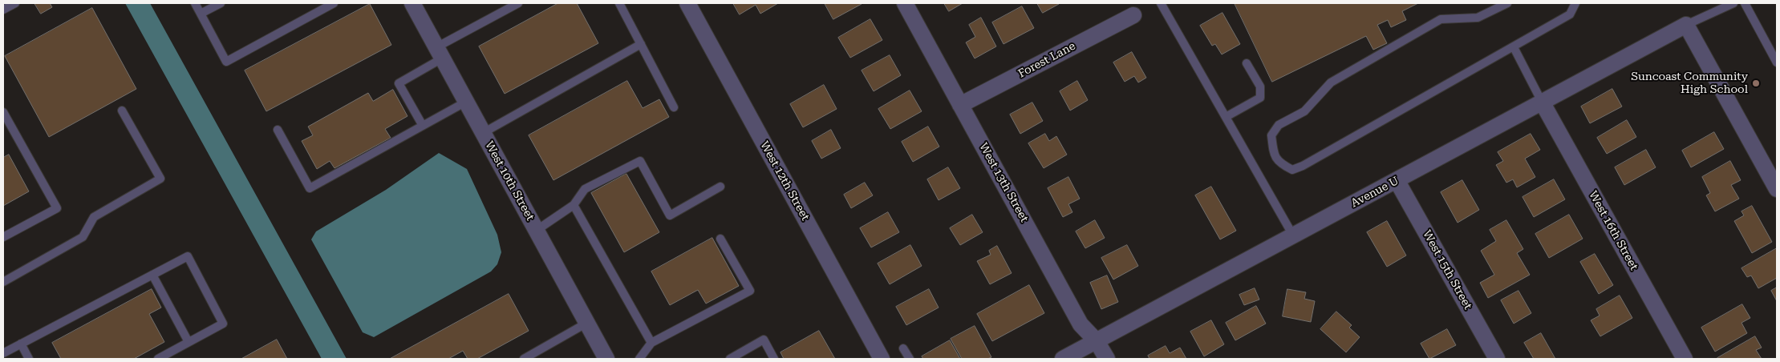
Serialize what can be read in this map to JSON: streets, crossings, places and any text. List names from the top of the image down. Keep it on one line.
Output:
{"streets":{"street":["Forest Lane","West 10th Street","West 12th Street","West 13th Street","Avenue U","West 16th Street","West 15th Street"]},"crossings":[["Forest Lane","West 13th Street"],["West 13th Street","Avenue U"],["Avenue U","West 16th Street"],["Avenue U","West 15th Street"]],"places":["Suncoast Community High School"]}
